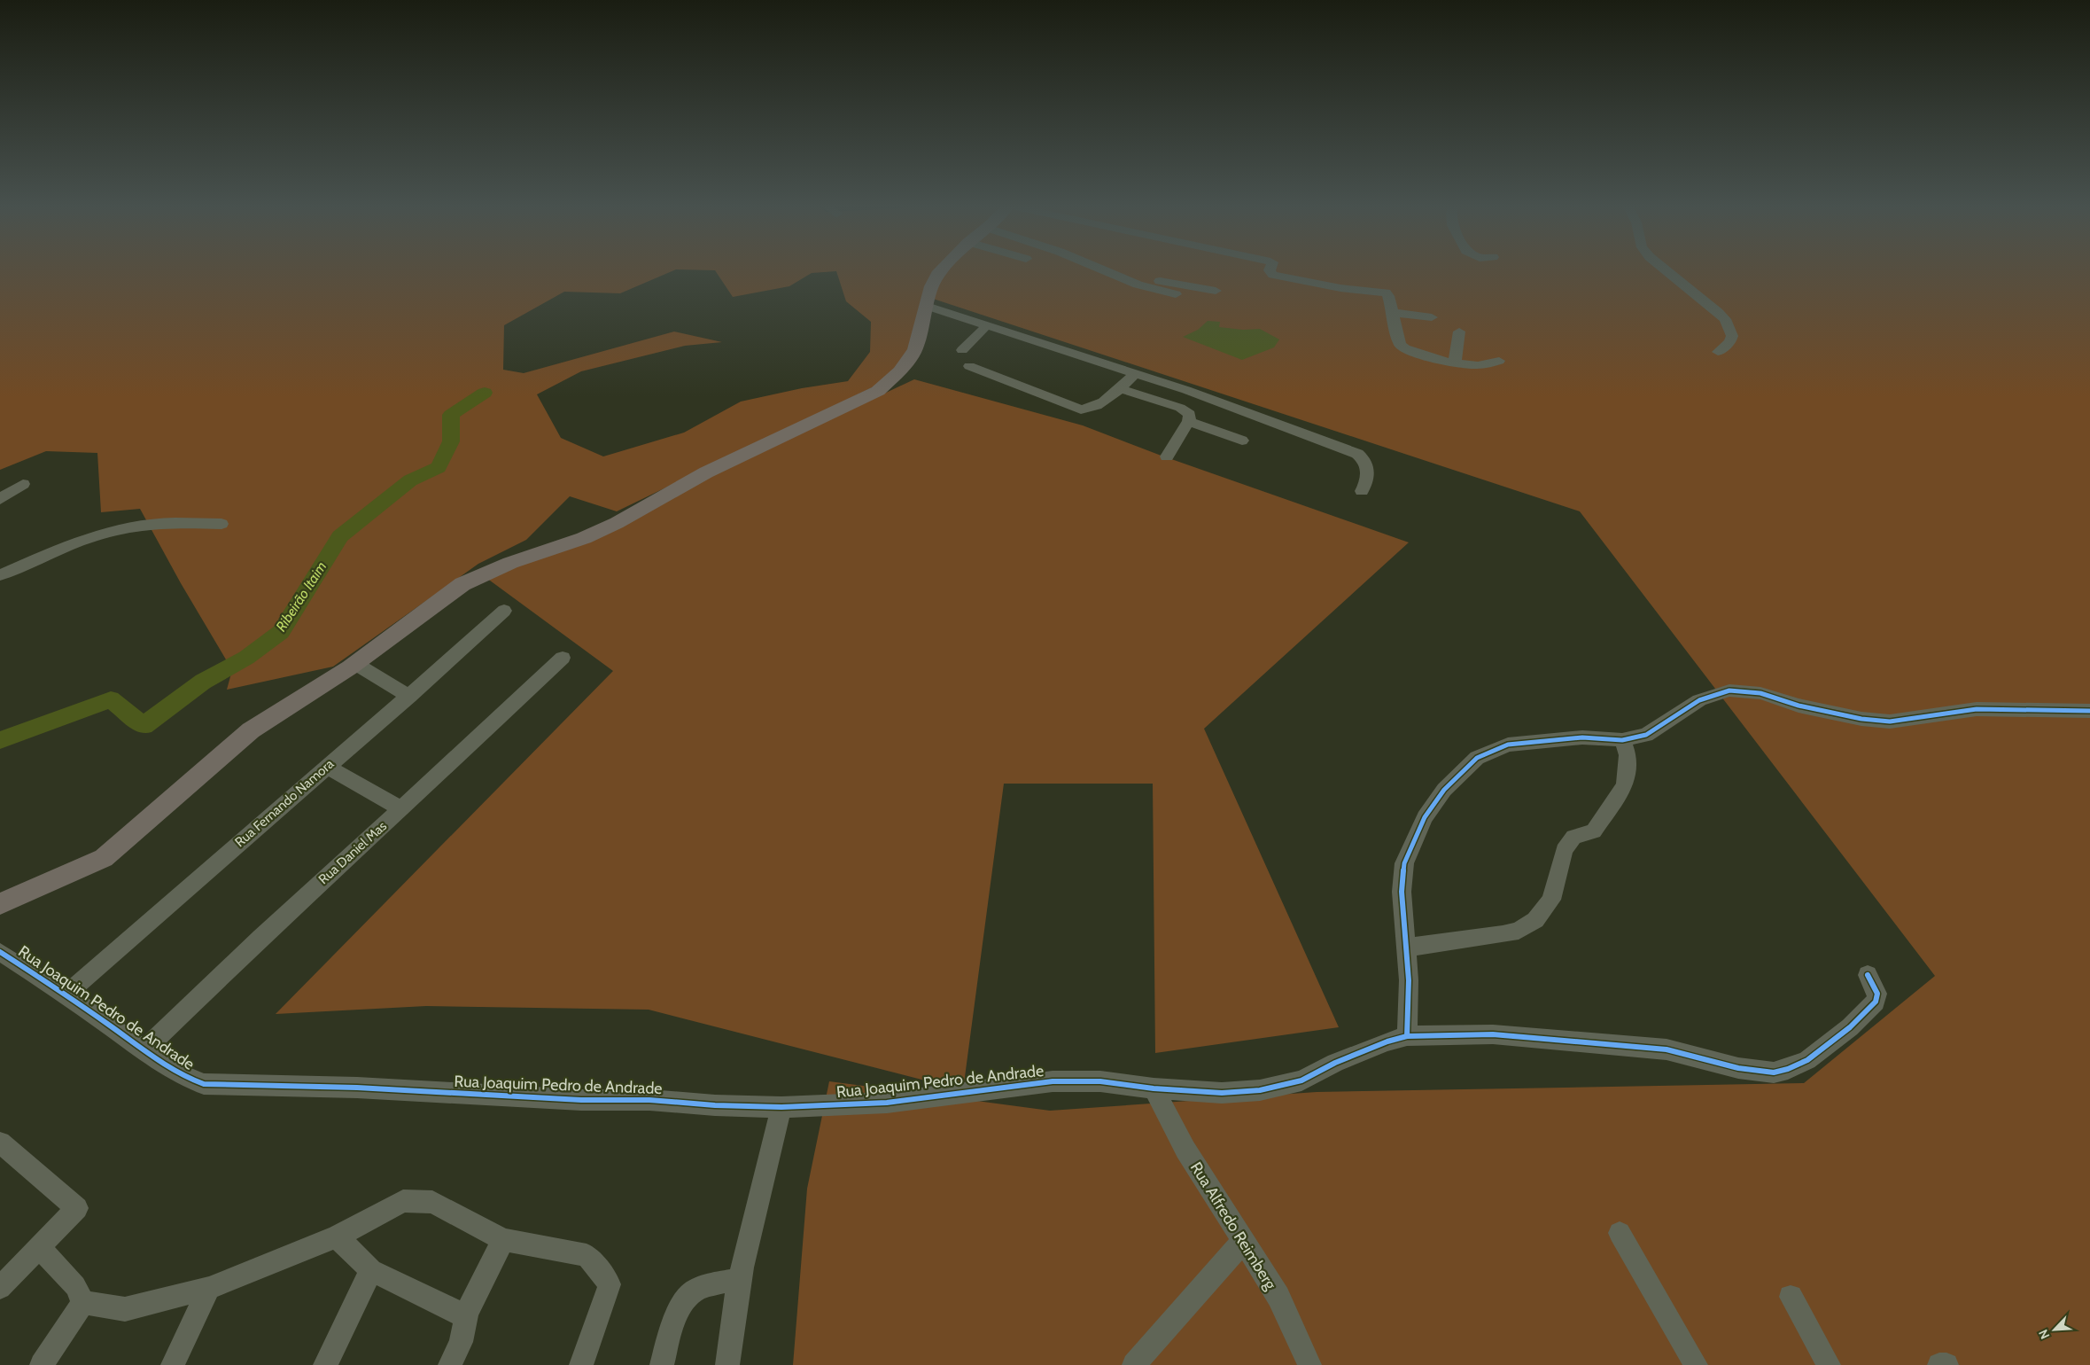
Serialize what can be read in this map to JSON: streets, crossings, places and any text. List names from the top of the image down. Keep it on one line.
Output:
{"streets":{"street":["Rua Fernando Namora","Rua Daniel Mas","Rua Joaquim Pedro de Andrade","Rua Alfredo Reimberg"]},"crossings":[["Rua Fernando Namora","Rua Joaquim Pedro de Andrade"],["Rua Daniel Mas","Rua Joaquim Pedro de Andrade"],["Rua Joaquim Pedro de Andrade","Rua Alfredo Reimberg"]],"water":["Ribeirão Itaim"],"north":"bottom left"}
